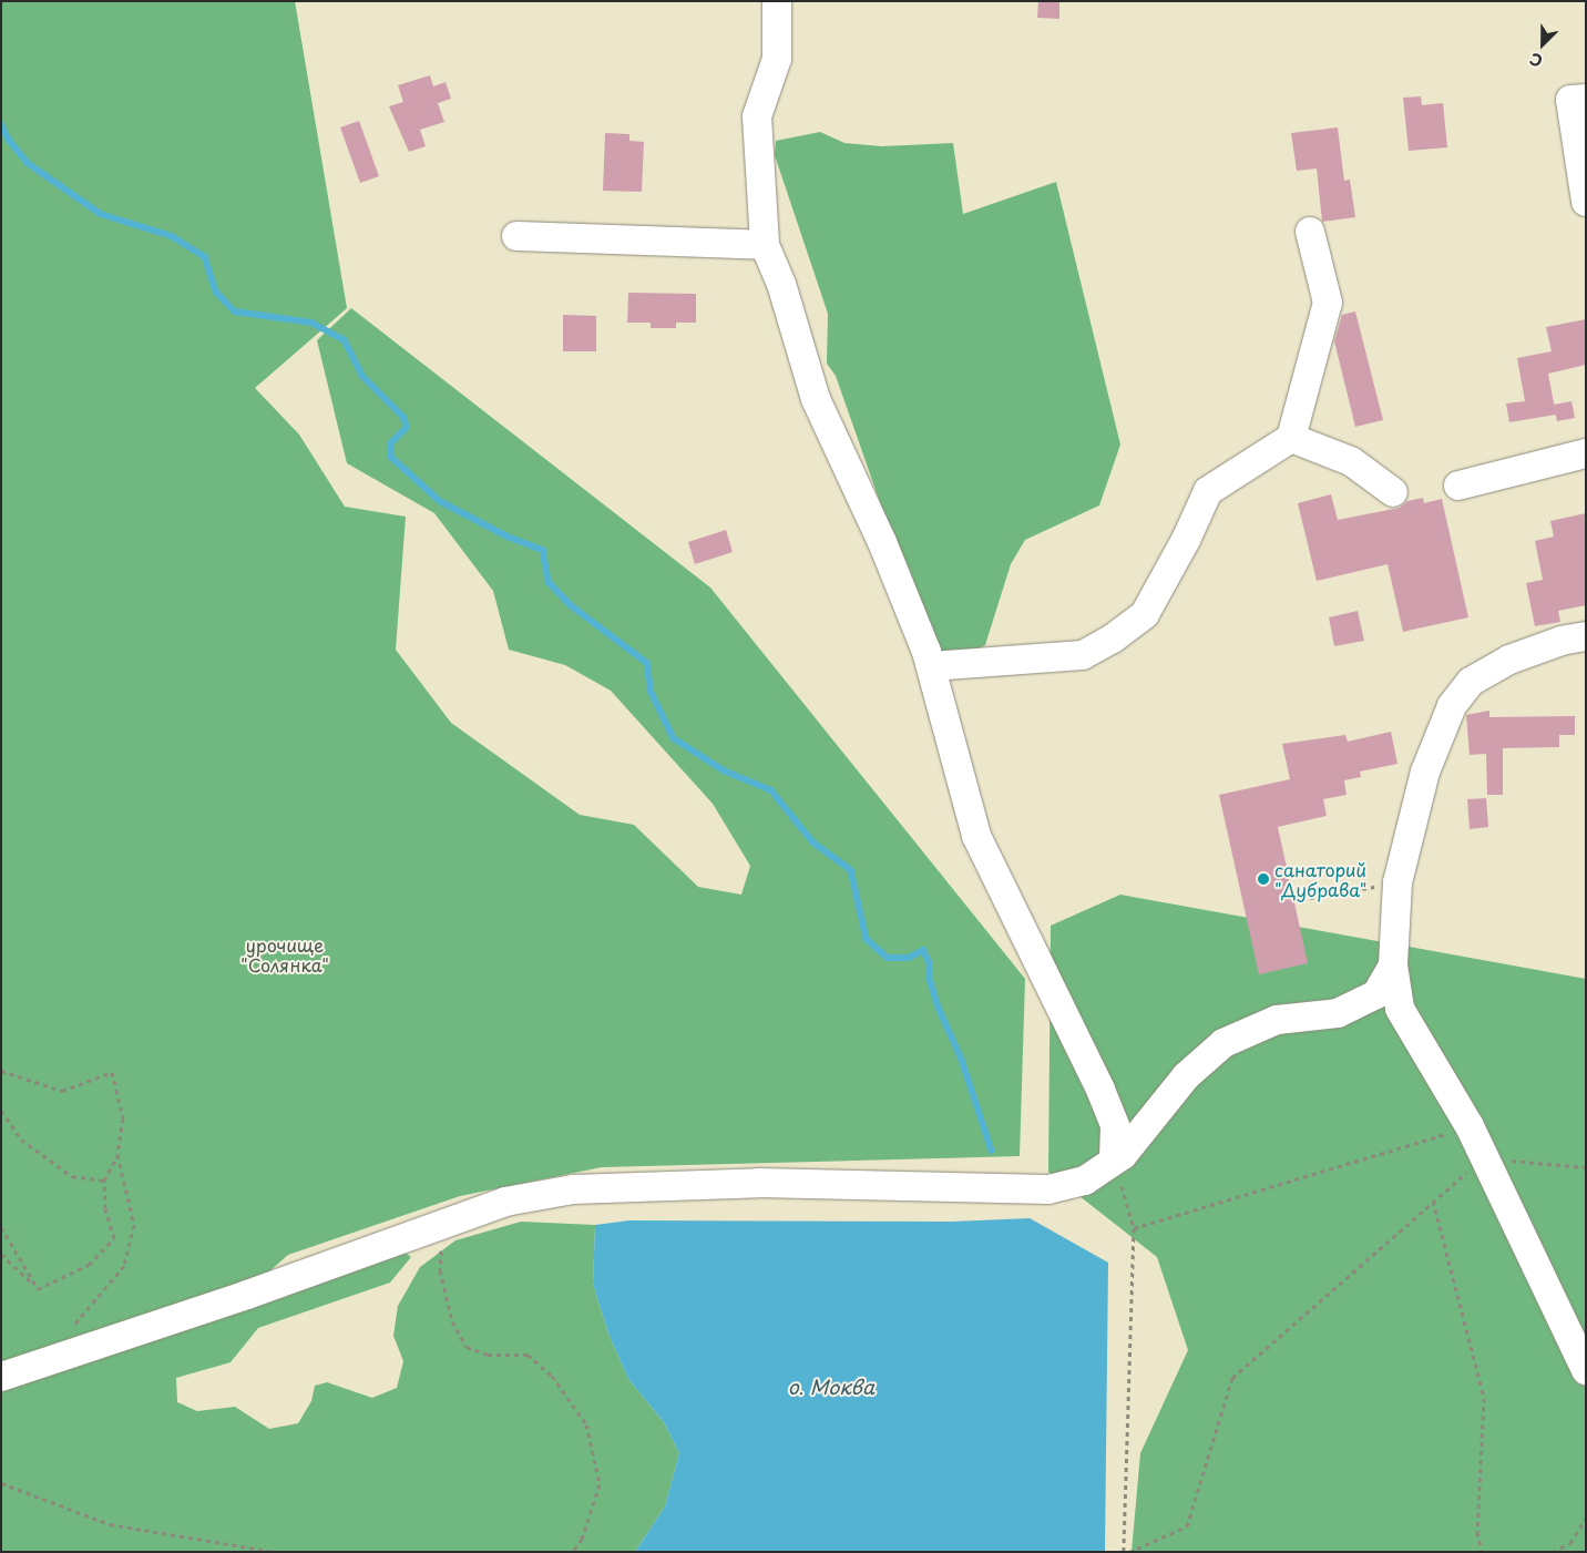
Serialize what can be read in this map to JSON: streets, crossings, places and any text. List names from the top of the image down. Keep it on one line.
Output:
{"water":["о. Моква"],"parks":["урочище \"Солянка\""],"places":["санаторий \"Дубрава\""],"north":"bottom left"}
